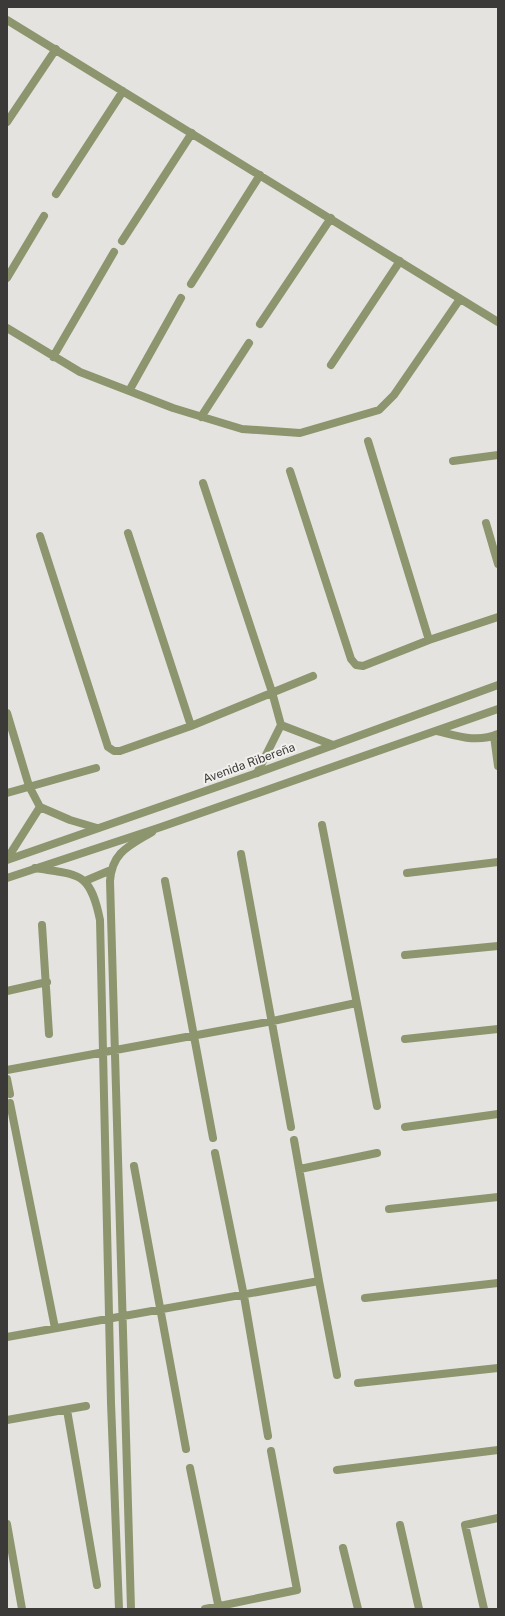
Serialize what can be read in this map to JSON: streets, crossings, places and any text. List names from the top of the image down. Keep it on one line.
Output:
{"streets":{"street":["Avenida Ribereña"]}}
